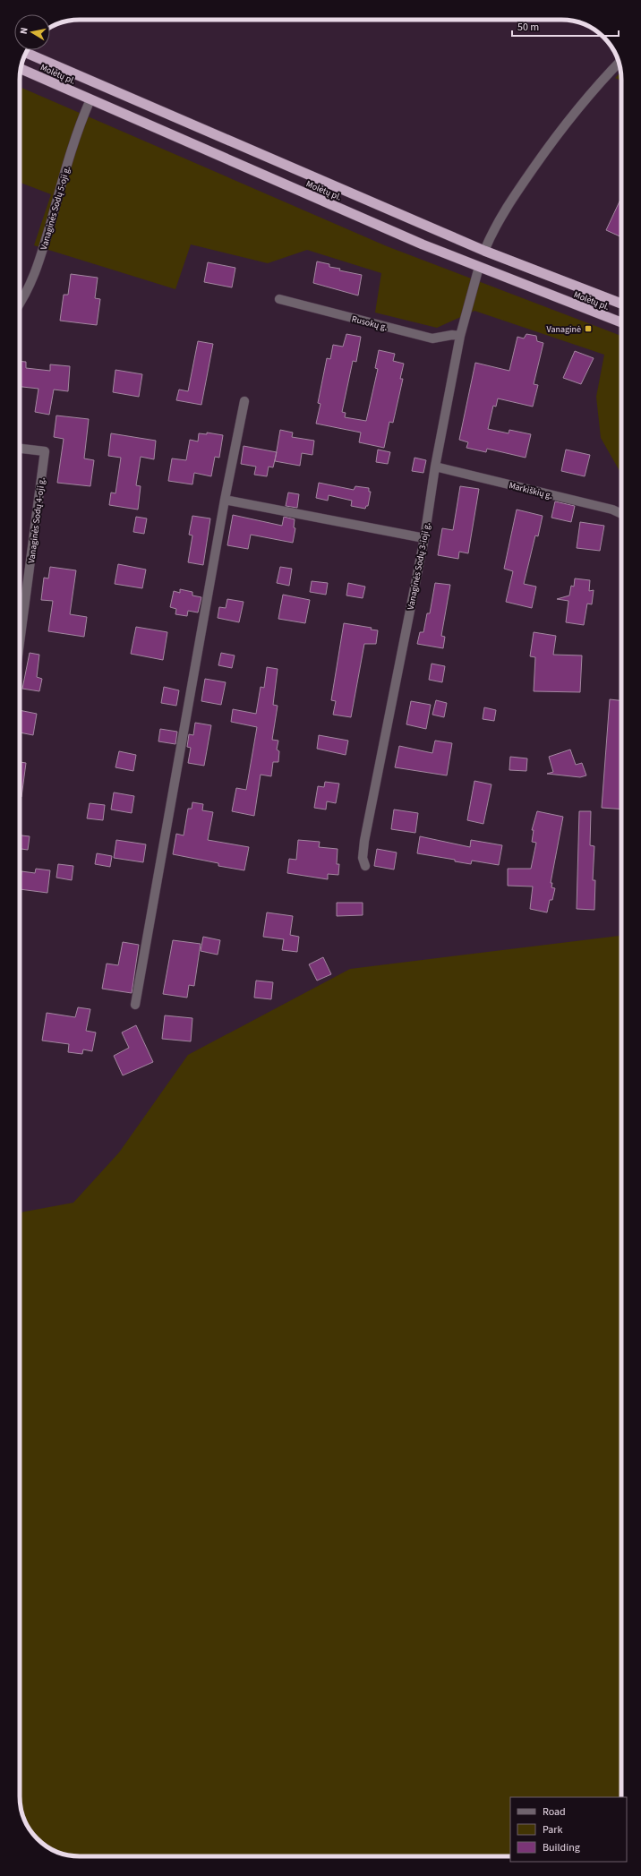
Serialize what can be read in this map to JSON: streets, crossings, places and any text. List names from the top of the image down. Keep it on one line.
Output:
{"streets":{"highway":["Molėtų pl."],"street":["Vanaginės Sodų 5-oji g.","Rusokų g.","Markiškių g.","Vanaginės Sodų 4-oji g.","Vanaginės Sodų 3-ioji g."]},"crossings":[["Molėtų pl.","Vanaginės Sodų 5-oji g."],["Molėtų pl.","Vanaginės Sodų 3-ioji g."],["Rusokų g.","Vanaginės Sodų 3-ioji g."],["Markiškių g.","Vanaginės Sodų 3-ioji g."]],"places":{"transit":["Vanaginė"]},"legend":["Road","Park","Building"],"scale_bar":"50 m","north":"left"}
